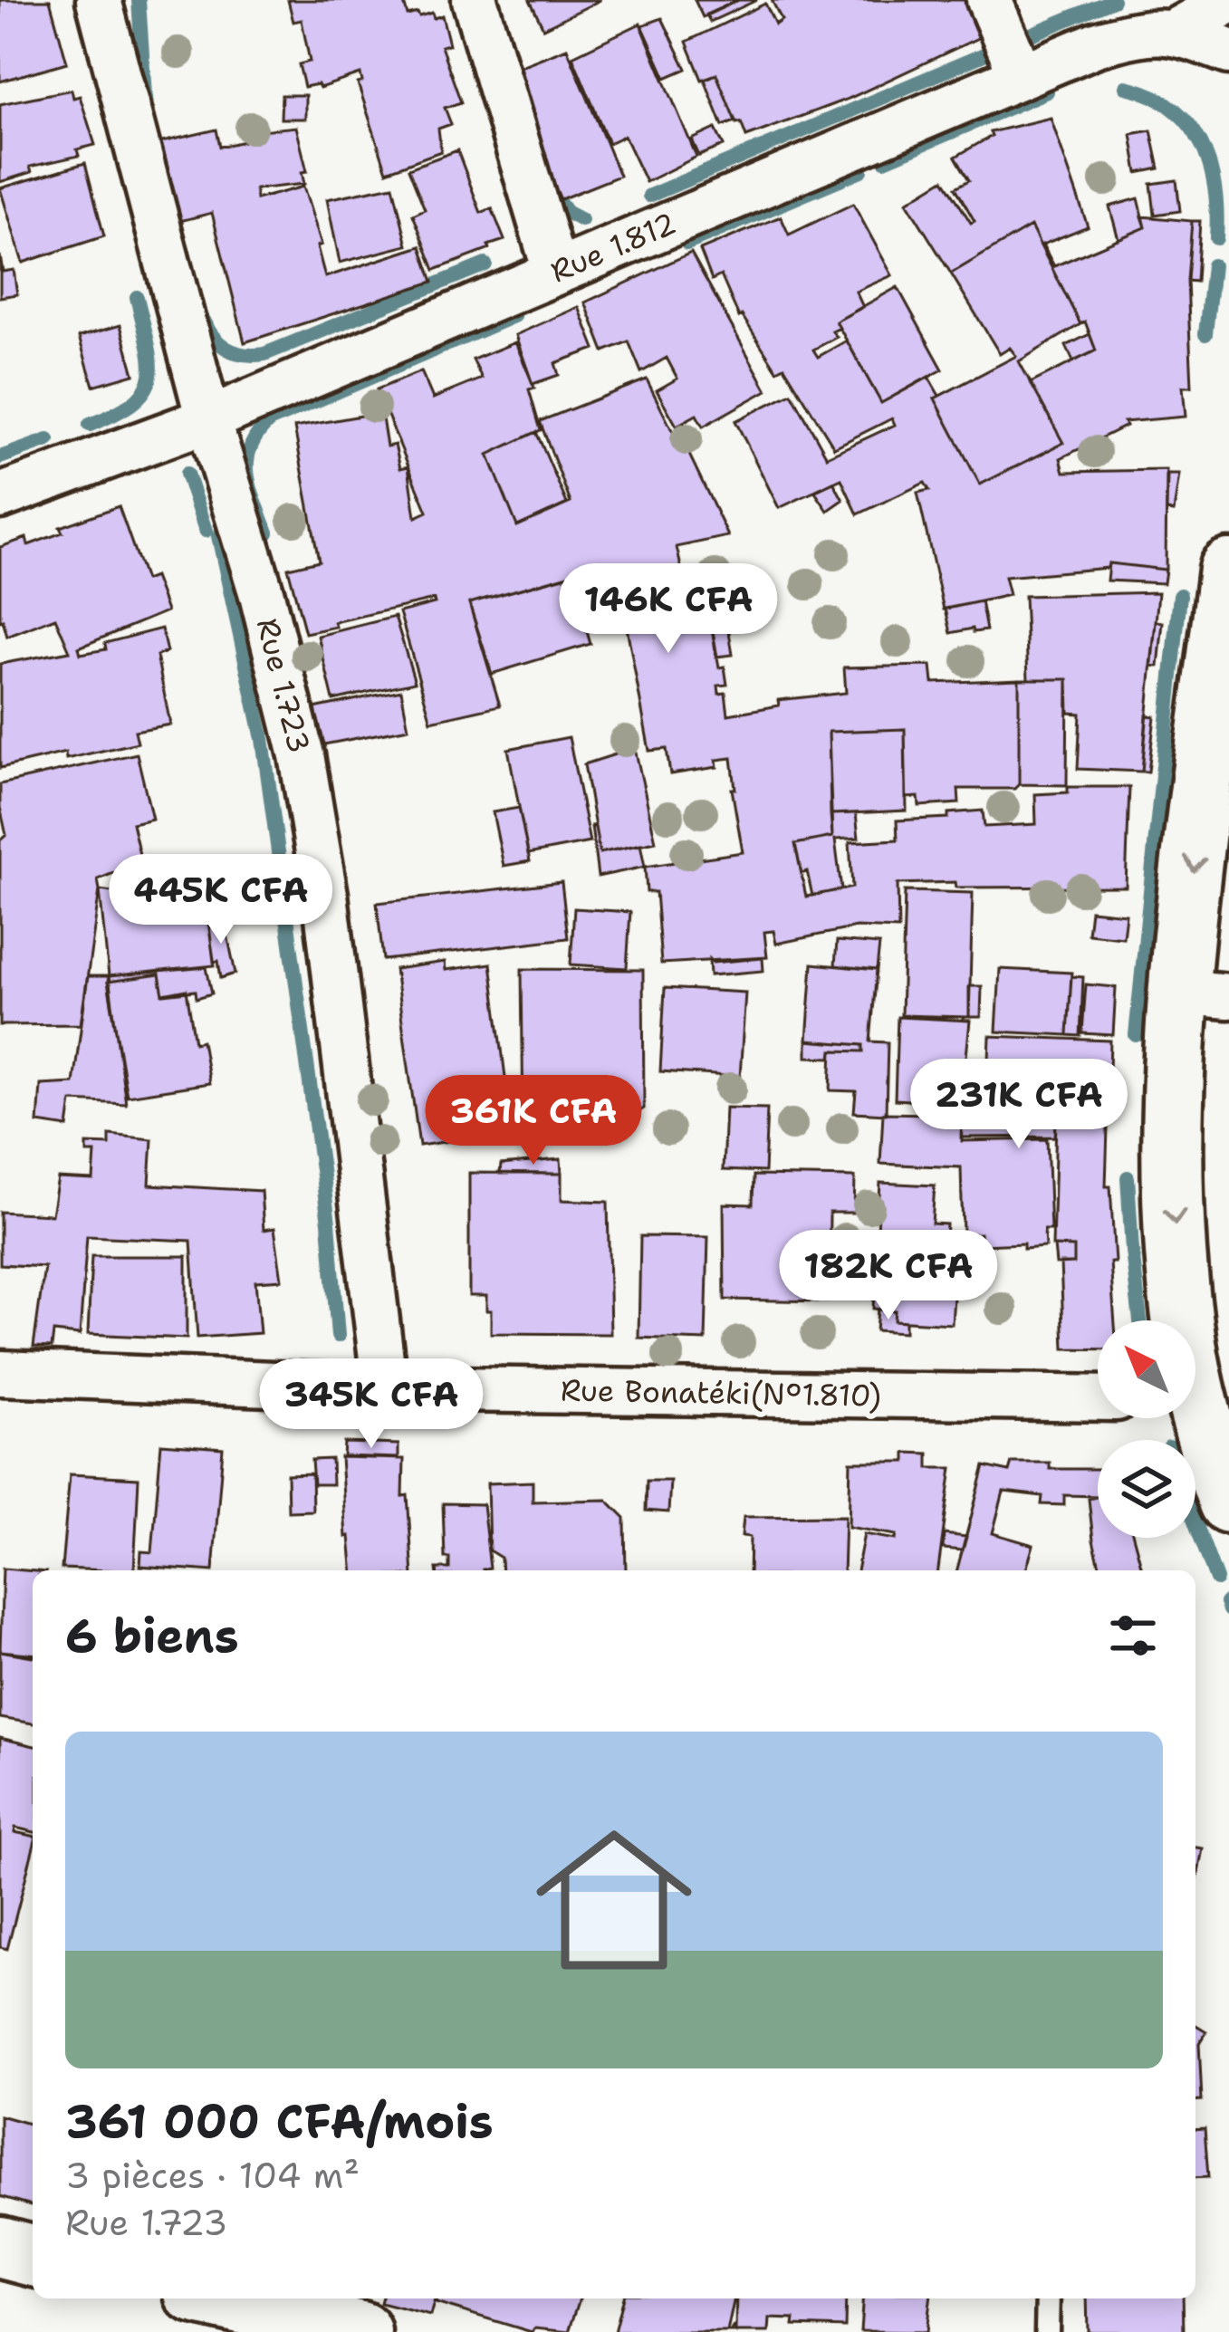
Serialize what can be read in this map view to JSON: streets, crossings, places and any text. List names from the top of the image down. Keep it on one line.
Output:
{"streets":{"street":["Rue 1.812","Rue 1.723","Rue Bonatéki(N°1.810)"]},"crossings":[["Rue 1.812","Rue 1.723"],["Rue 1.723","Rue Bonatéki(N°1.810)"]],"north":"top left","page":{"price":["146K CFA","445K CFA","231K CFA","361K CFA","182K CFA","345K CFA"],"heading":"6 biens","list":[{"name":"361 000 CFA/mois","note":"3 pièces · 104 m² · Rue 1.723"}]}}
